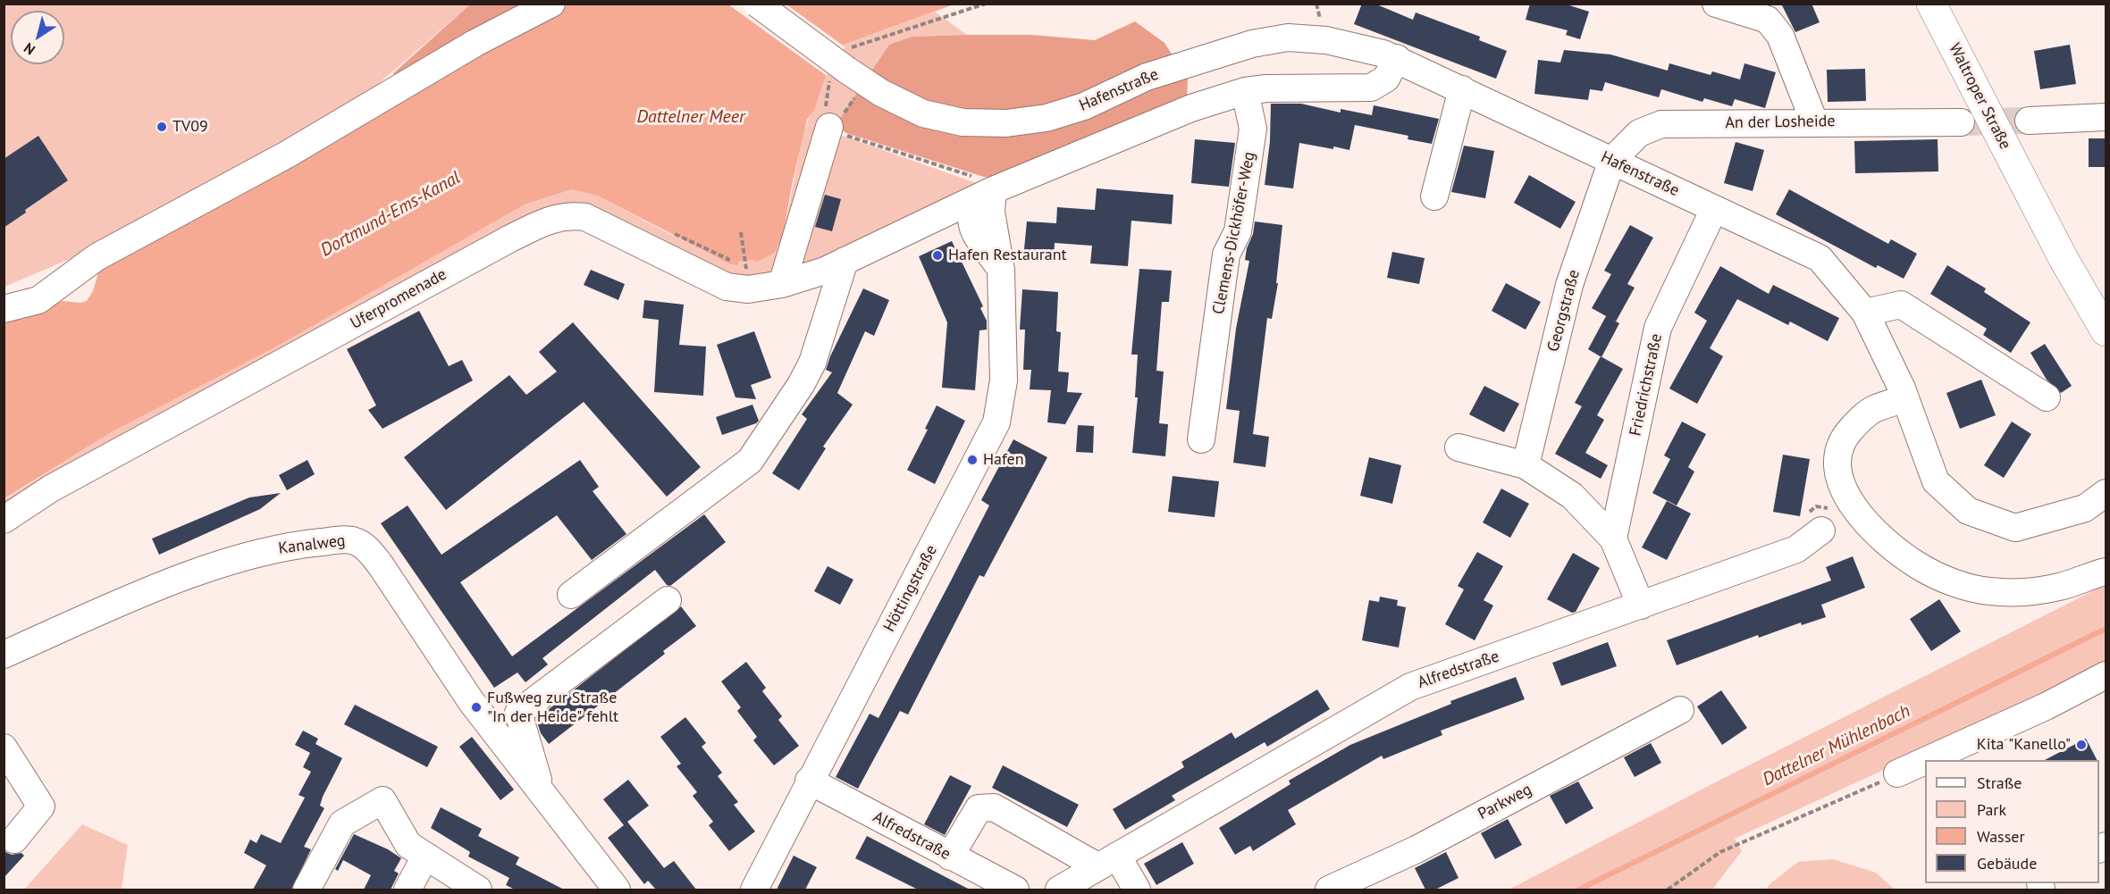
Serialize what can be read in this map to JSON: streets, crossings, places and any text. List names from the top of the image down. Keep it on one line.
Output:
{"streets":{"main road":["Waltroper Straße"],"street":["Hafenstraße","An der Losheide","Clemens-Dickhöfer-Weg","Uferpromenade","Georgstraße","Friedrichstraße","Kanalweg","Höttingstraße","Alfredstraße","Parkweg"]},"crossings":[["Hafenstraße","An der Losheide"],["Hafenstraße","Georgstraße"],["Hafenstraße","Friedrichstraße"],["An der Losheide","Georgstraße"],["Höttingstraße","Alfredstraße"]],"water":["Dattelner Meer","Dortmund-Ems-Kanal","Dattelner Mühlenbach"],"places":["TV09","Hafen Restaurant","Hafen","Fußweg zur Straße \"In der Heide\" fehlt","Kita \"Kanello\""],"legend":["Straße","Park","Wasser","Gebäude"],"north":"bottom left"}
